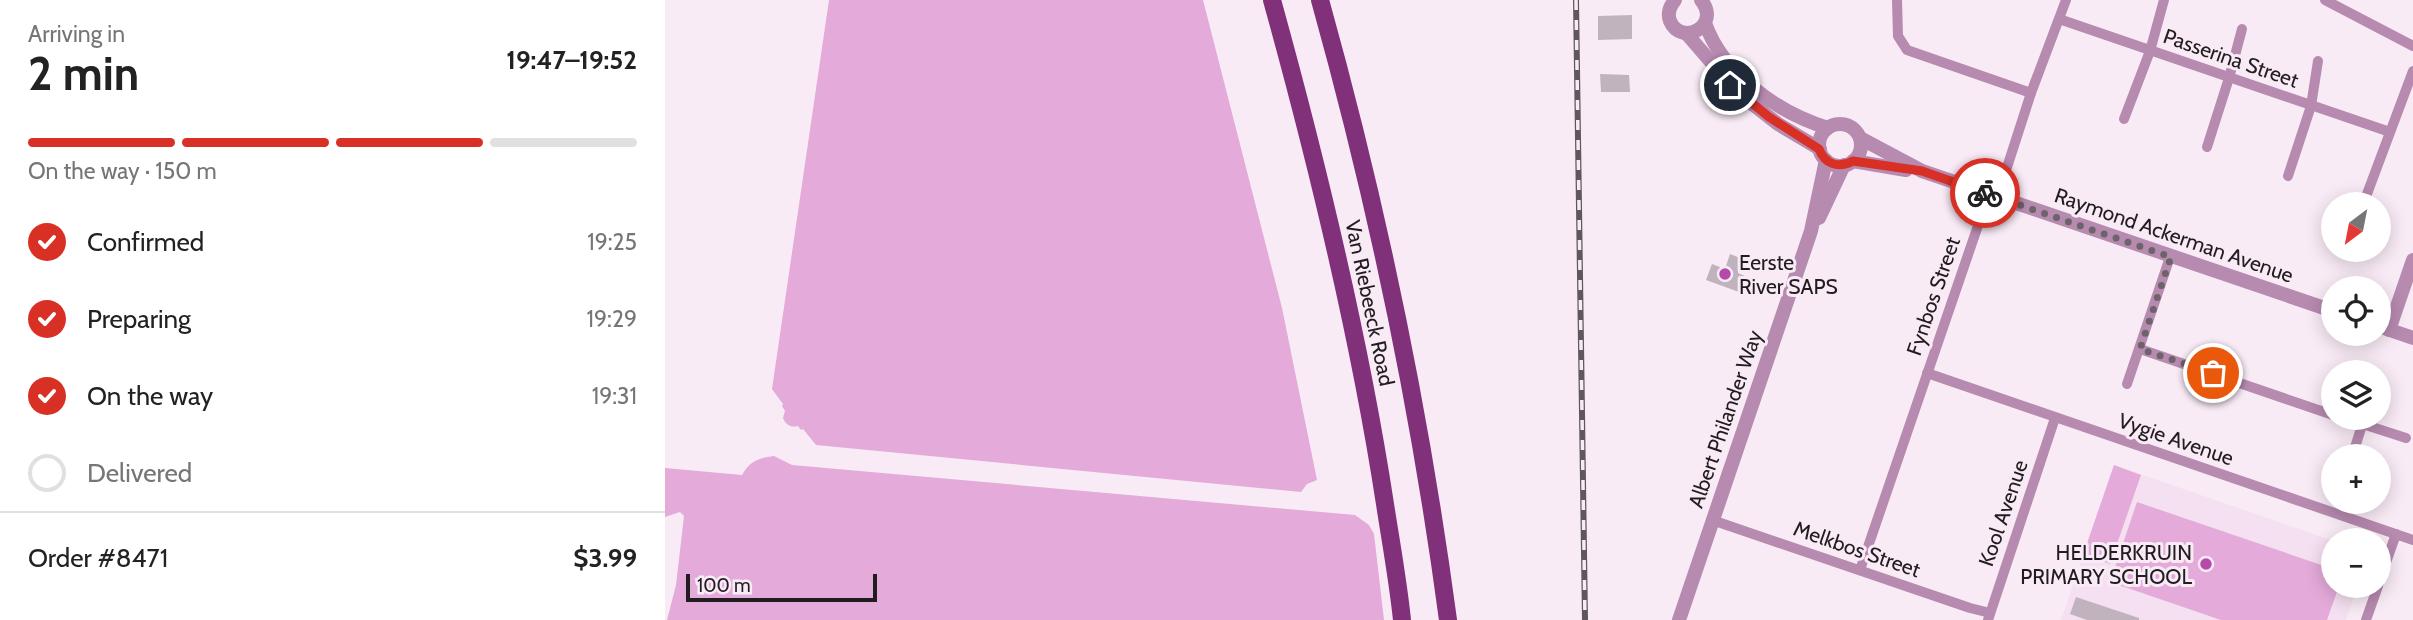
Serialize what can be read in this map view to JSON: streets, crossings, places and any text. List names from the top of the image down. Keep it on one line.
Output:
{"streets":{"main road":["Van Riebeeck Road"],"street":["Passerina Street","Raymond Ackerman Avenue","Fynbos Street","Albert Philander Way","Vygie Avenue","Kool Avenue","Melkbos Street"]},"crossings":[["Passerina Street","Fynbos Street"],["Raymond Ackerman Avenue","Fynbos Street"],["Raymond Ackerman Avenue","Albert Philander Way"],["Fynbos Street","Vygie Avenue"],["Fynbos Street","Melkbos Street"],["Albert Philander Way","Melkbos Street"],["Vygie Avenue","Kool Avenue"],["Kool Avenue","Melkbos Street"]],"places":["Eerste River SAPS","HELDERKRUIN PRIMARY SCHOOL"],"scale_bar":"100 m","north":"bottom left","page":{"heading":["2 min","Arriving in","19:47–19:52"],"panel":["Order #8471","$3.99"],"bar":"On the way · 150 m","map_buttons":["+","−"],"list":[["Confirmed","19:25"],["Preparing","19:29"],["On the way","19:31"],"Delivered"],"scale":"100 m"}}
